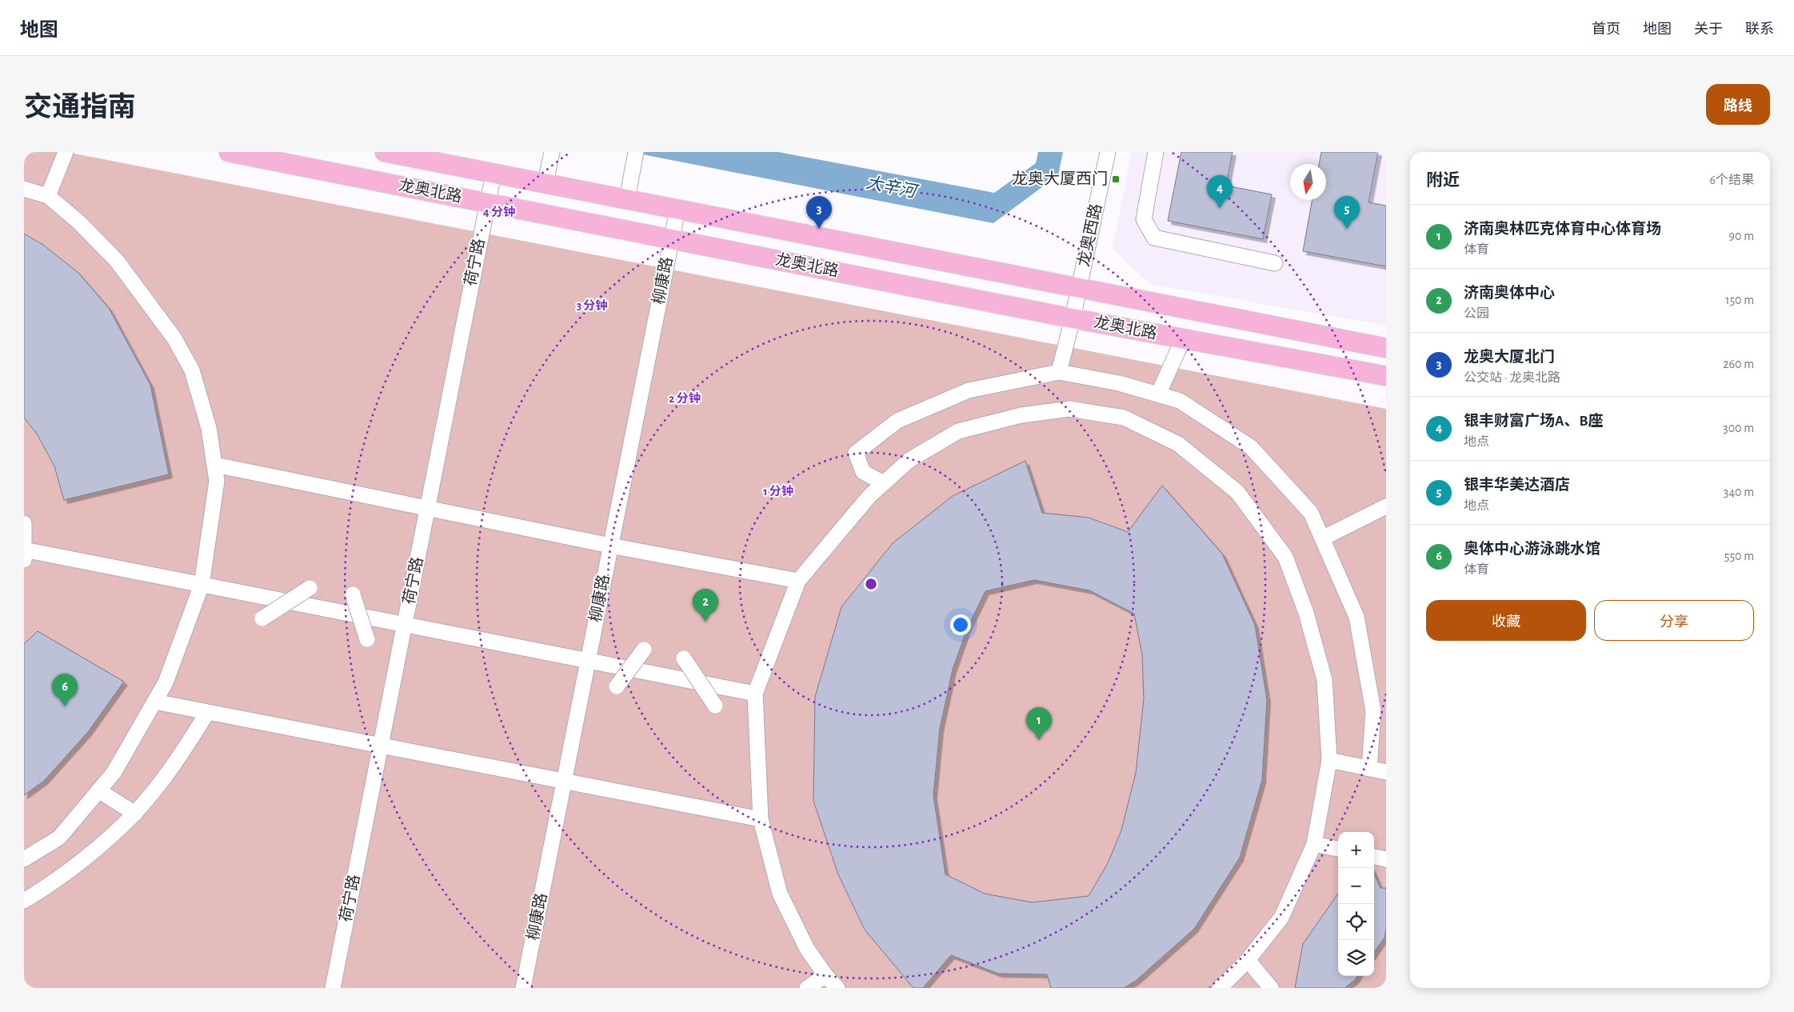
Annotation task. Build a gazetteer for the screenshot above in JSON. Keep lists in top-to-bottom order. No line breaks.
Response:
{"streets":{"main road":["龙奥北路"],"street":["龙奥西路","荷宁路","柳康路"]},"crossings":[["龙奥北路","龙奥西路"],["龙奥北路","荷宁路"],["龙奥北路","柳康路"]],"water":["大辛河"],"places":{"transit":["龙奥大厦西门"]},"north":"bottom","page":{"header":"地图","nav":["首页","地图","关于","联系"],"title":"交通指南","buttons":["路线",["收藏","分享"]],"heading":["附近","6个结果"],"pins":["4","3","5","2","6","1"],"list":[{"mark":"1","name":"济南奥林匹克体育中心体育场","note":"体育","value":"90 m"},{"mark":"2","name":"济南奥体中心","note":"公园","value":"150 m"},{"mark":"3","name":"龙奥大厦北门","note":"公交站 · 龙奥北路","value":"260 m"},{"mark":"4","name":"银丰财富广场A、B座","note":"地点","value":"300 m"},{"mark":"5","name":"银丰华美达酒店","note":"地点","value":"340 m"},{"mark":"6","name":"奥体中心游泳跳水馆","note":"体育","value":"550 m"}],"map_buttons":["+","−"]},"rings":["4 分钟","3 分钟","2 分钟","1 分钟"]}
